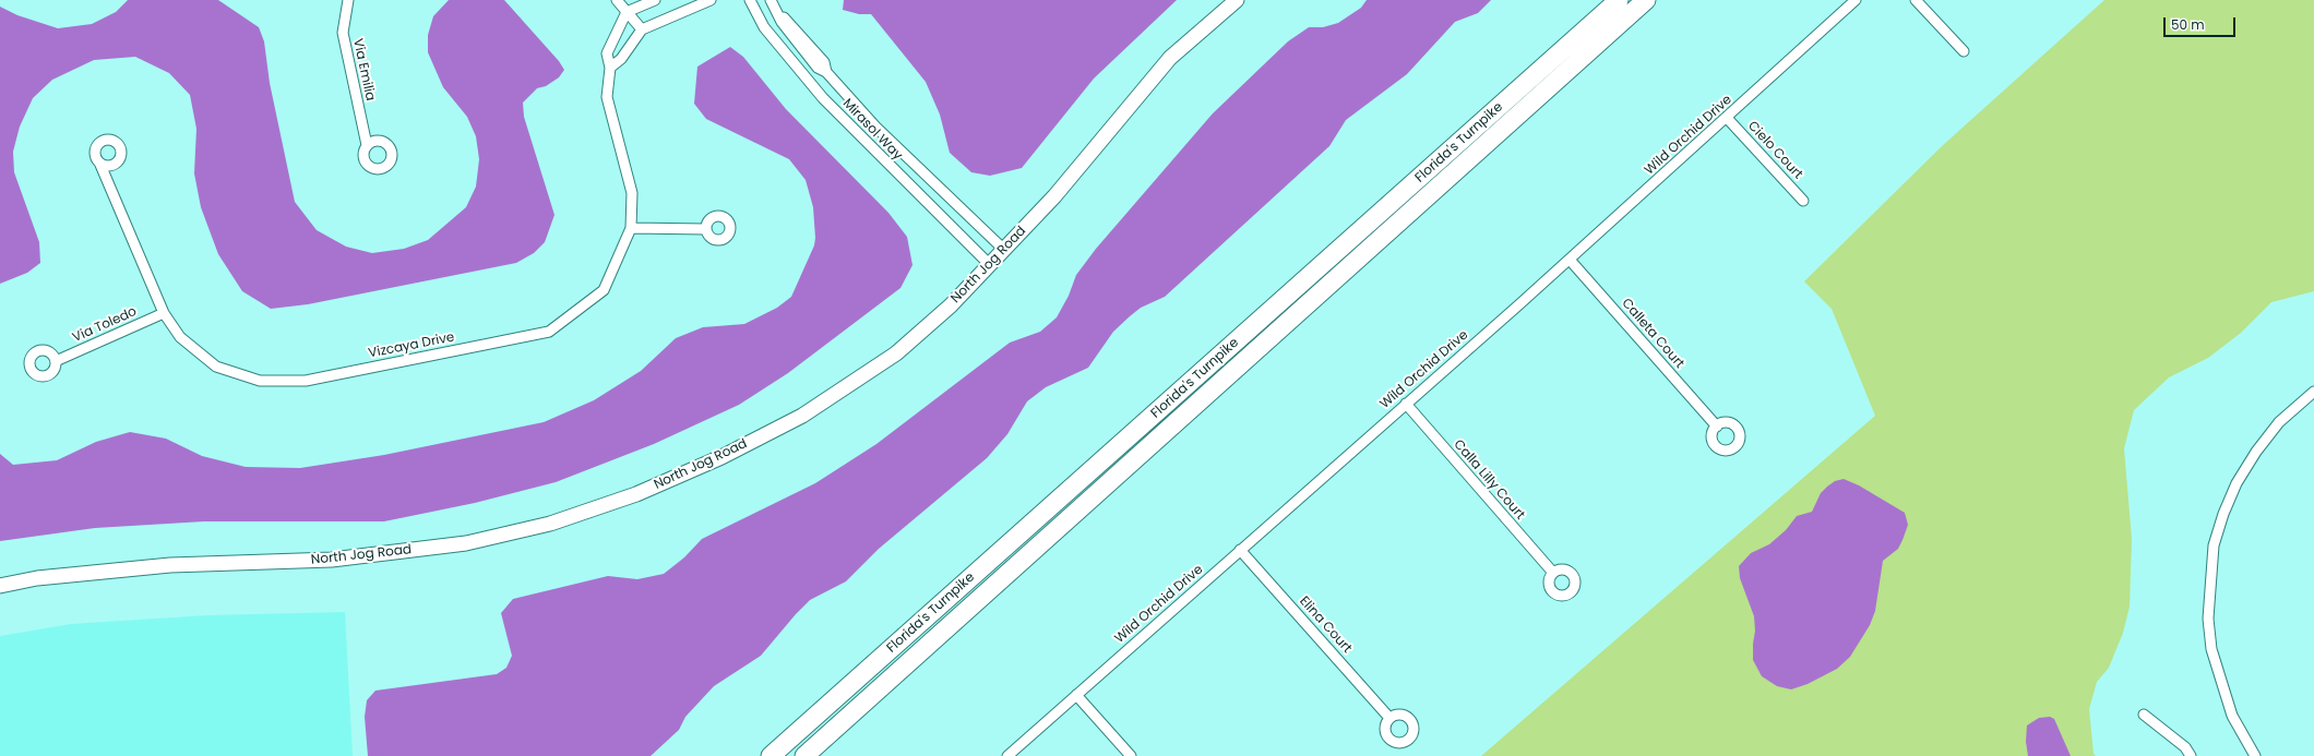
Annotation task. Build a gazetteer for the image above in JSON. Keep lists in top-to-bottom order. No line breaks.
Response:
{"streets":{"highway":["Florida's Turnpike"],"street":["Via Emilia","Mirasol Way","Wild Orchid Drive","Cielo Court","North Jog Road","Via Toledo","Calleta Court","Vizcaya Drive","Calla Lilly Court","Elina Court"]},"crossings":[["Mirasol Way","North Jog Road"],["Wild Orchid Drive","Cielo Court"],["Wild Orchid Drive","Calleta Court"],["Wild Orchid Drive","Calla Lilly Court"],["Wild Orchid Drive","Elina Court"],["Via Toledo","Vizcaya Drive"]],"scale_bar":"50 m"}
